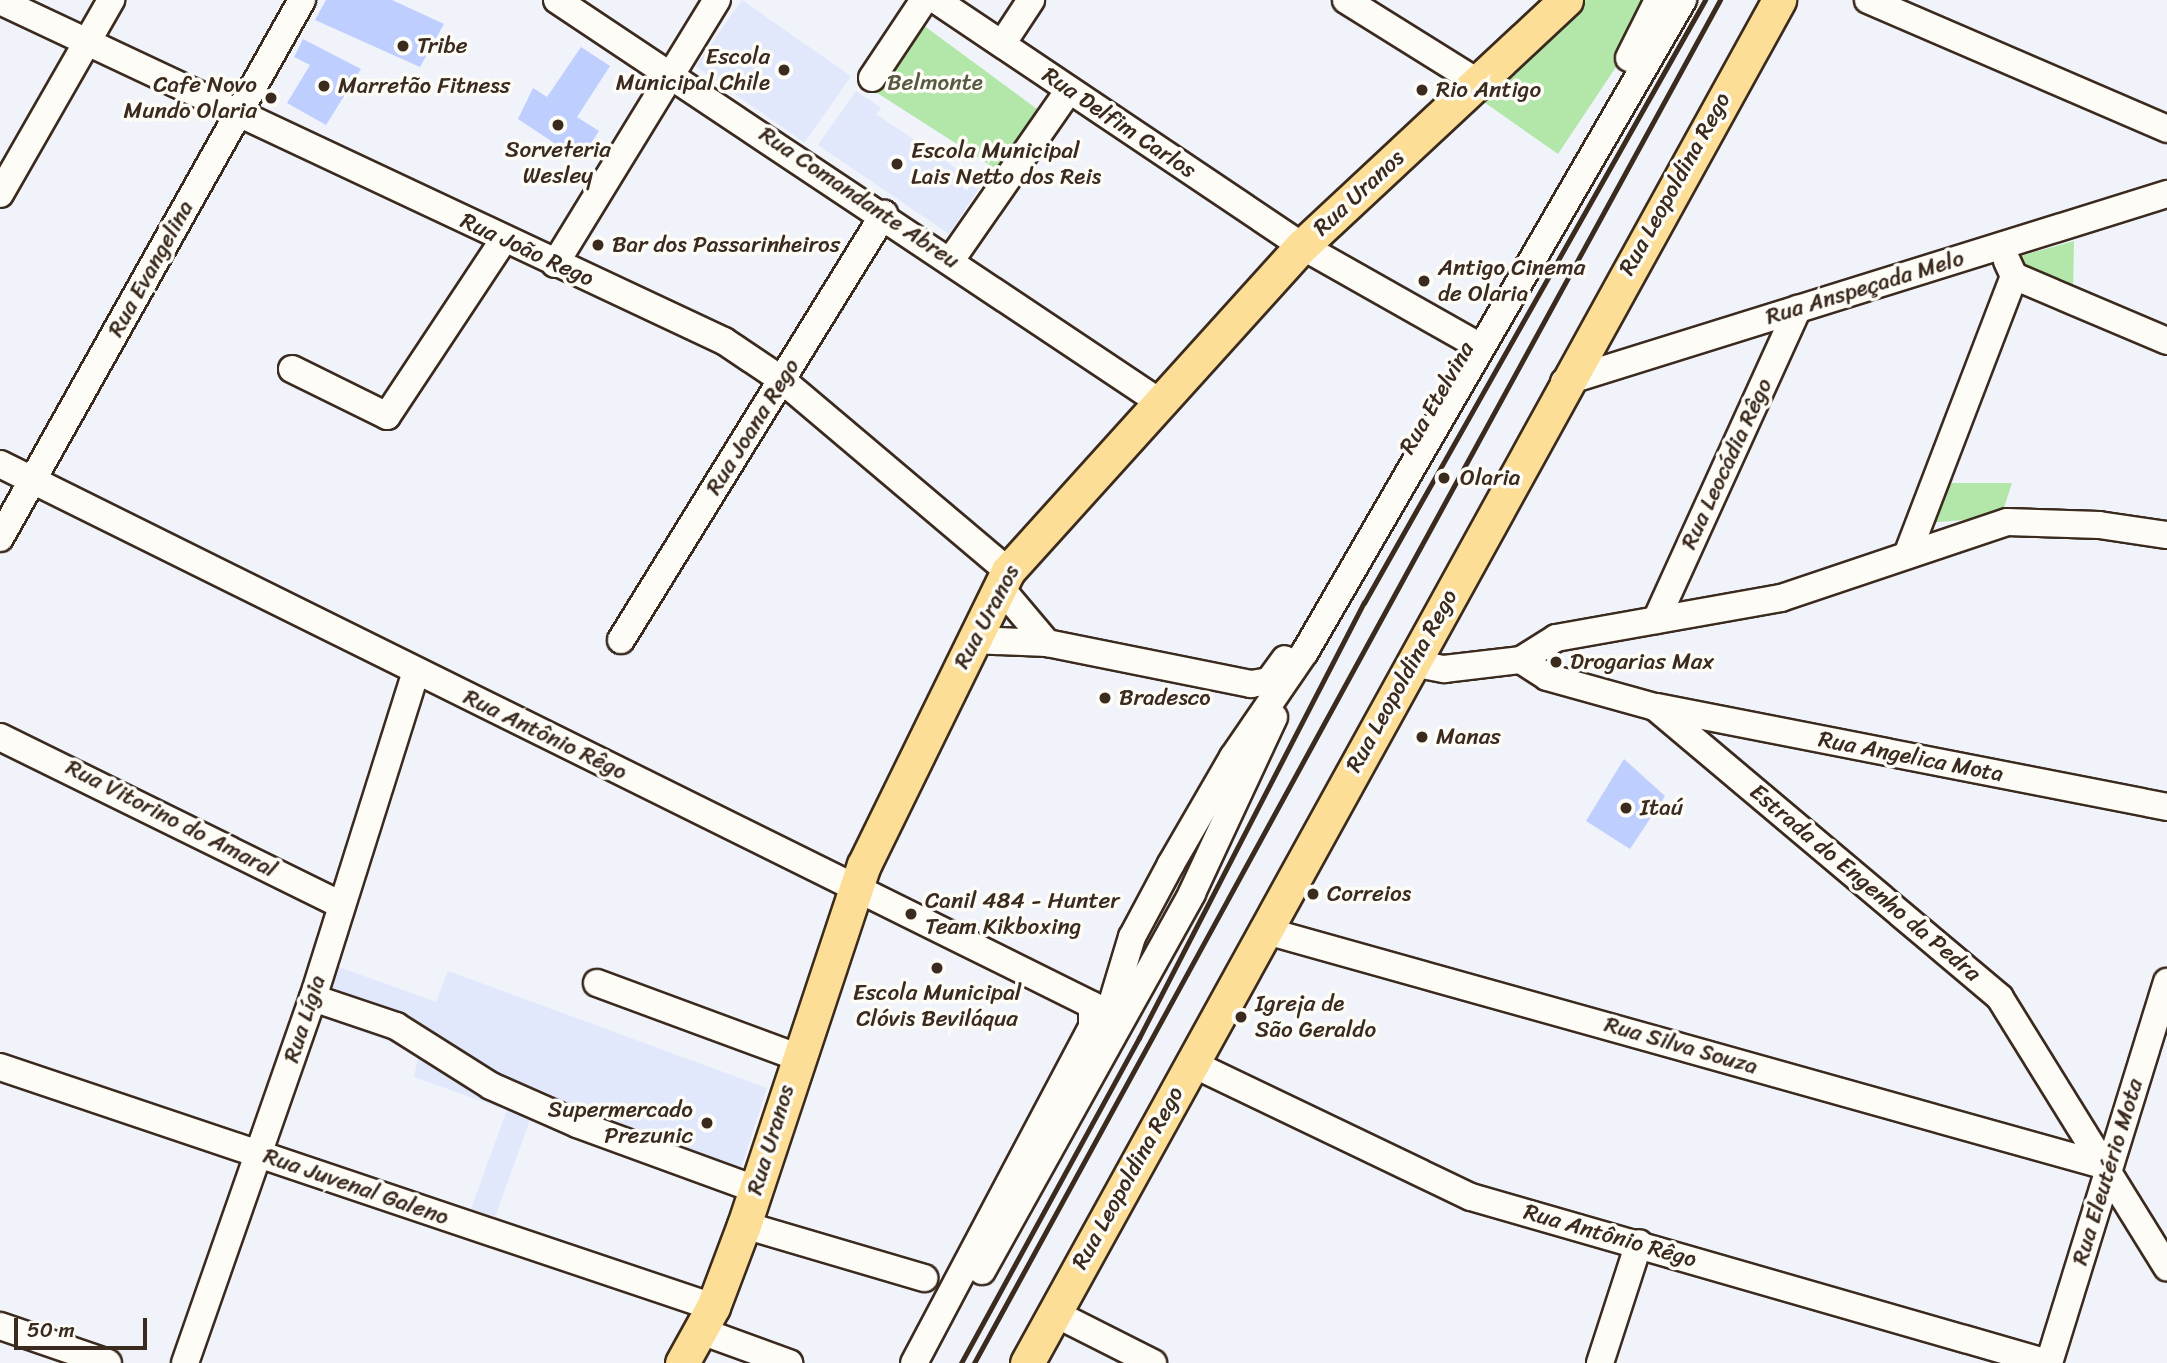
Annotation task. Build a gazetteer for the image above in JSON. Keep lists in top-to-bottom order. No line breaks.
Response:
{"streets":{"main road":["Rua Leopoldina Rego","Rua Uranos"],"street":["Rua Delfim Carlos","Rua Comandante Abreu","Rua João Rego","Rua Evangelina","Rua Anspeçada Melo","Rua Etelvina","Rua Joana Rego","Rua Leocádia Rêgo","Rua Antônio Rêgo","Rua Angelica Mota","Rua Vitorino do Amaral","Estrada do Engenho da Pedra","Rua Lígia","Rua Silva Souza","Rua Eleutério Mota","Rua Juvenal Galeno"]},"crossings":[["Rua Delfim Carlos","Rua Uranos"],["Rua Delfim Carlos","Rua Etelvina"],["Rua Leopoldina Rego","Rua Anspeçada Melo"],["Rua Leopoldina Rego","Rua Antônio Rêgo"],["Rua Leopoldina Rego","Rua Silva Souza"],["Rua Uranos","Rua Comandante Abreu"],["Rua Uranos","Rua João Rego"],["Rua Uranos","Rua Antônio Rêgo"],["Rua Uranos","Rua Juvenal Galeno"],["Rua Comandante Abreu","Rua Joana Rego"],["Rua João Rego","Rua Evangelina"],["Rua João Rego","Rua Etelvina"],["Rua João Rego","Rua Joana Rego"],["Rua Evangelina","Rua Antônio Rêgo"],["Rua Anspeçada Melo","Rua Leocádia Rêgo"],["Rua Antônio Rêgo","Rua Lígia"],["Rua Antônio Rêgo","Rua Eleutério Mota"],["Rua Angelica Mota","Estrada do Engenho da Pedra"],["Rua Vitorino do Amaral","Rua Lígia"],["Estrada do Engenho da Pedra","Rua Silva Souza"],["Estrada do Engenho da Pedra","Rua Eleutério Mota"],["Rua Lígia","Rua Juvenal Galeno"],["Rua Silva Souza","Rua Eleutério Mota"]],"parks":["Belmonte"],"places":["Tribe","Escola Municipal Chile","Marretão Fitness","Rio Antigo","Cafe Novo Mundo Olaria","Sorveteria Wesley","Escola Municipal Lais Netto dos Reis","Bar dos Passarinheiros","Antigo Cinema de Olaria","Olaria","Drogarias Max","Bradesco","Manas","Itaú","Correios","Canil 484 - Hunter Team Kikboxing","Escola Municipal Clóvis Beviláqua","Igreja de São Geraldo","Supermercado Prezunic"],"scale_bar":"50 m"}
